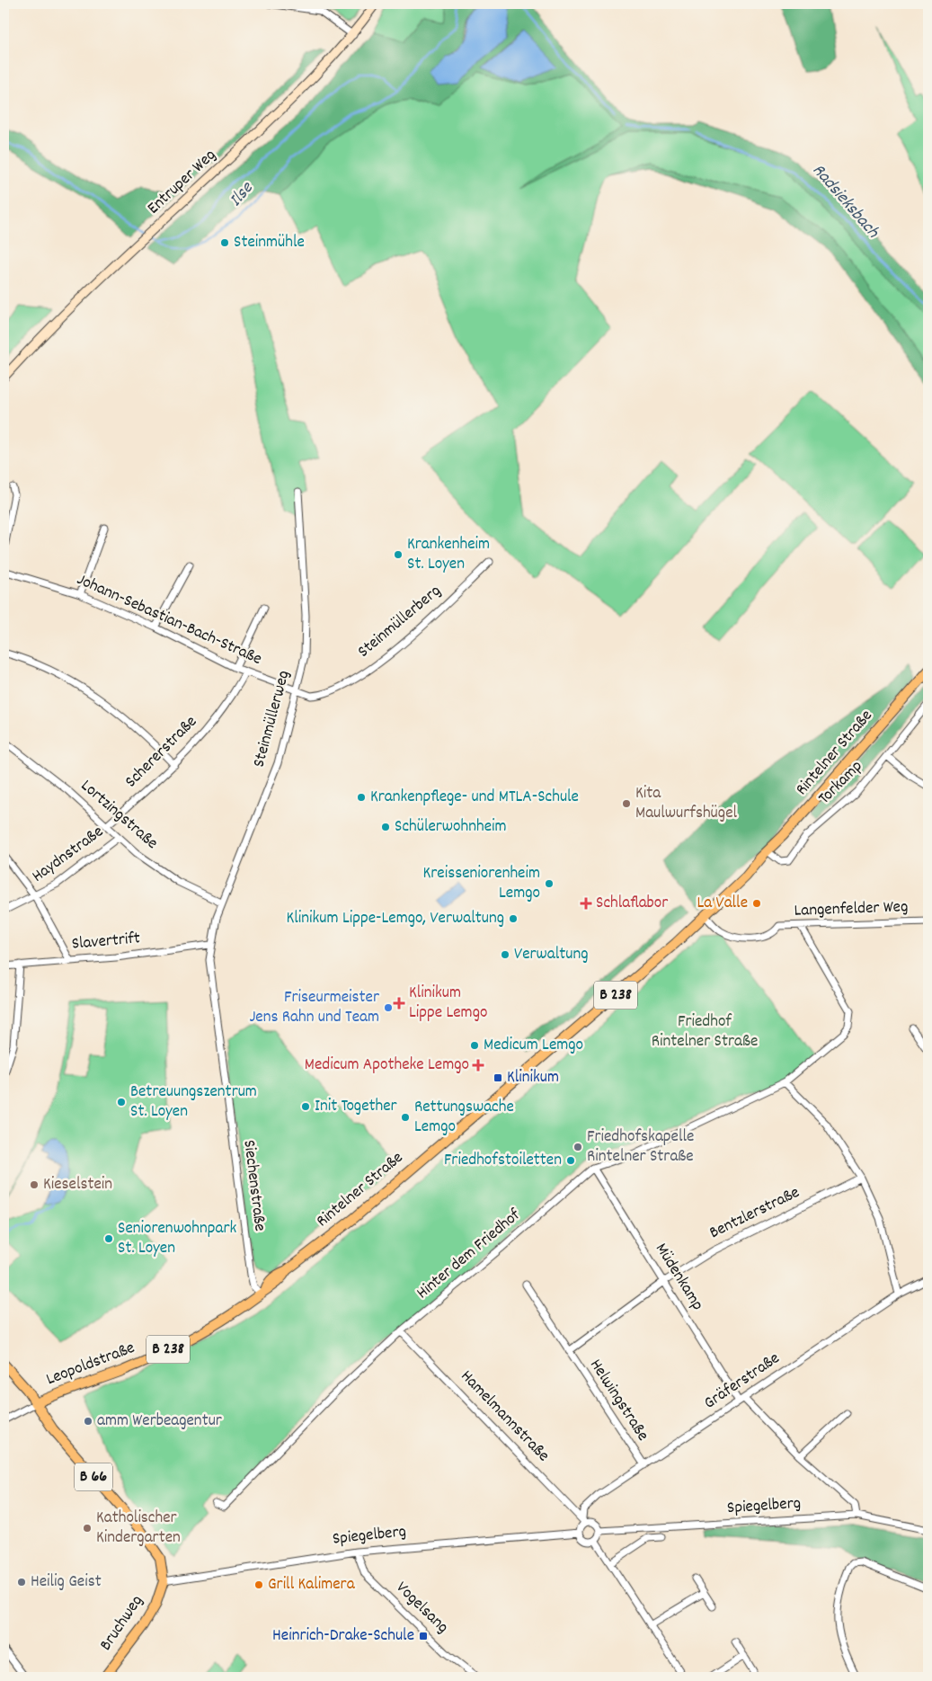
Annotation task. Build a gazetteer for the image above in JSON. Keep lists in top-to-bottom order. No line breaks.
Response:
{"streets":{"main road":["Entruper Weg","Rintelner Straße","B 238","Leopoldstraße","B 66","Bruchweg"],"street":["Johann-Sebastian-Bach-Straße","Steinmüllerberg","Steinmüllerweg","Schererstraße","Torkamp","Lortzingstraße","Haydnstraße","Langenfelder Weg","Slavertrift","Siechenstraße","Bentzlerstraße","Hinter dem Friedhof","Müdenkamp","Gräferstraße","Helwingstraße","Hamelmannstraße","Spiegelberg","Vogelsang"]},"crossings":[["Johann-Sebastian-Bach-Straße","Steinmüllerberg"],["Johann-Sebastian-Bach-Straße","Steinmüllerweg"],["Johann-Sebastian-Bach-Straße","Schererstraße"],["Steinmüllerberg","Steinmüllerweg"],["Steinmüllerweg","Lortzingstraße"],["Steinmüllerweg","Slavertrift"],["Steinmüllerweg","Siechenstraße"],["Schererstraße","Lortzingstraße"],["Rintelner Straße","Torkamp"],["Rintelner Straße","Langenfelder Weg"],["Rintelner Straße","Siechenstraße"],["Rintelner Straße","Leopoldstraße"],["Lortzingstraße","Haydnstraße"],["Slavertrift","Siechenstraße"],["Bentzlerstraße","Müdenkamp"],["Bentzlerstraße","Helwingstraße"],["Hinter dem Friedhof","Müdenkamp"],["Hinter dem Friedhof","Hamelmannstraße"],["Müdenkamp","Gräferstraße"],["Müdenkamp","Helwingstraße"],["Müdenkamp","Spiegelberg"],["Leopoldstraße","Bruchweg"],["Gräferstraße","Helwingstraße"],["Gräferstraße","Hamelmannstraße"],["Gräferstraße","Spiegelberg"],["Hamelmannstraße","Spiegelberg"],["Spiegelberg","Vogelsang"],["Spiegelberg","Bruchweg"]],"water":["Ilse","Radsieksbach"],"parks":["Friedhof Rintelner Straße"],"places":{"other":["Steinmühle","Krankenheim St. Loyen","Krankenpflege- und MTLA-Schule","Kita Maulwurfshügel","Schülerwohnheim","Kreisseniorenheim Lemgo","La Valle","Klinikum Lippe-Lemgo, Verwaltung","Verwaltung","Friseurmeister Jens Rahn und Team","Medicum Lemgo","Betreuungszentrum St. Loyen","Init Together","Rettungswache Lemgo","Friedhofskapelle Rintelner Straße","Friedhofstoiletten","Kieselstein","Seniorenwohnpark St. Loyen","amm Werbeagentur","Katholischer Kindergarten","Heilig Geist","Grill Kalimera"],"health":["Schlaflabor","Klinikum Lippe Lemgo","Medicum Apotheke Lemgo"],"transit":["Klinikum","Heinrich-Drake-Schule"]}}
